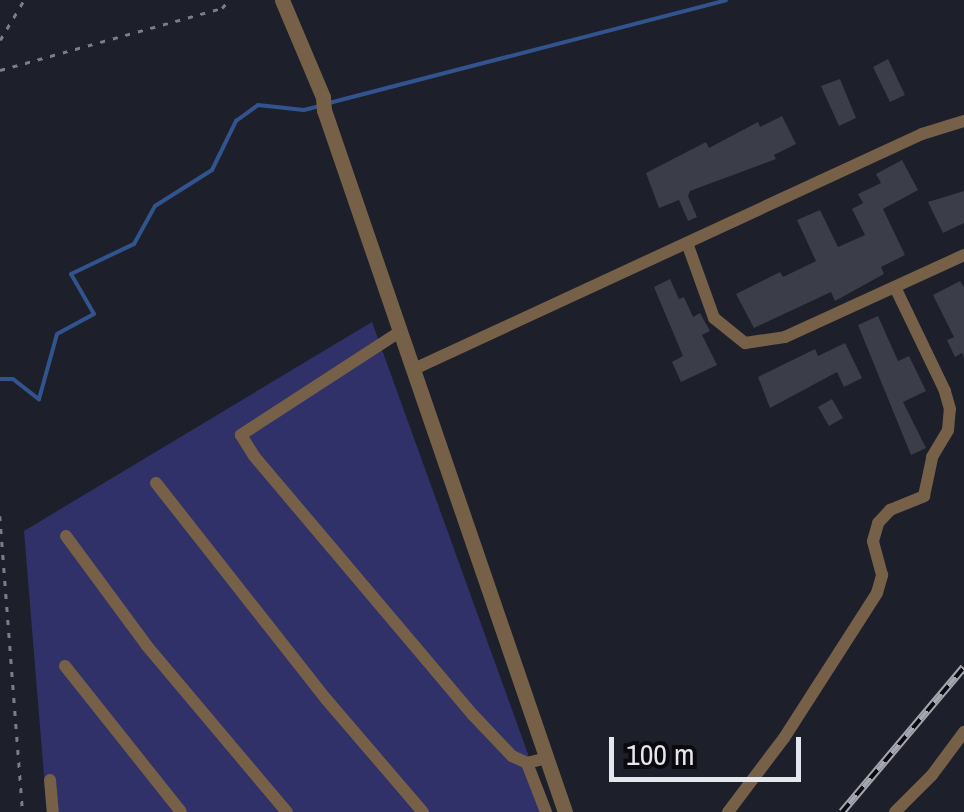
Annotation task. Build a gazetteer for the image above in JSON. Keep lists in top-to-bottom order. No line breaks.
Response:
{"scale_bar":"100 m"}
